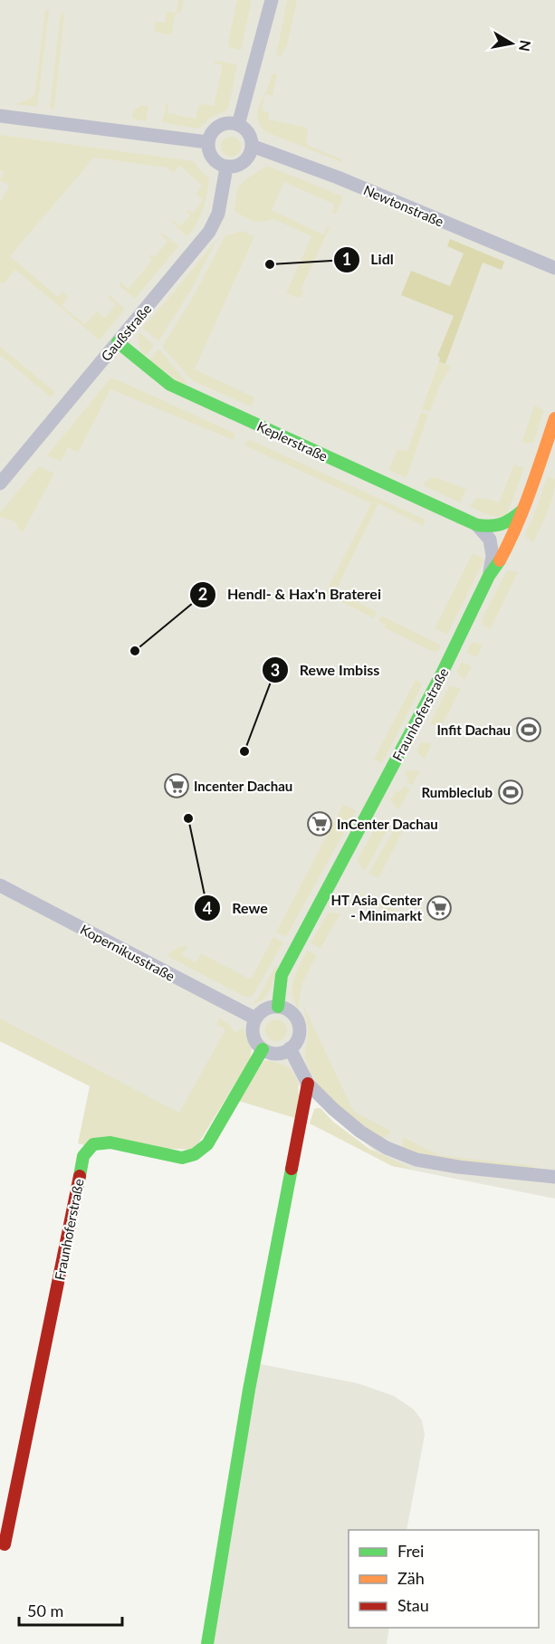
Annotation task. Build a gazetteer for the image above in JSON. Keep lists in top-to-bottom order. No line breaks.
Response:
{"streets":{"street":["Newtonstraße","Gaußstraße","Keplerstraße","Fraunhoferstraße","Kopernikusstraße"]},"crossings":[["Newtonstraße","Gaußstraße"],["Gaußstraße","Keplerstraße"],["Keplerstraße","Fraunhoferstraße"],["Fraunhoferstraße","Kopernikusstraße"]],"places":{"other":["Lidl","Hendl- & Hax'n Braterei","Rewe Imbiss","Rewe"],"sports":["Infit Dachau","Rumbleclub"],"supermarket":["Incenter Dachau","InCenter Dachau","HT Asia Center - Minimarkt"]},"legend":["Frei","Zäh","Stau"],"scale_bar":"50 m","north":"right"}
